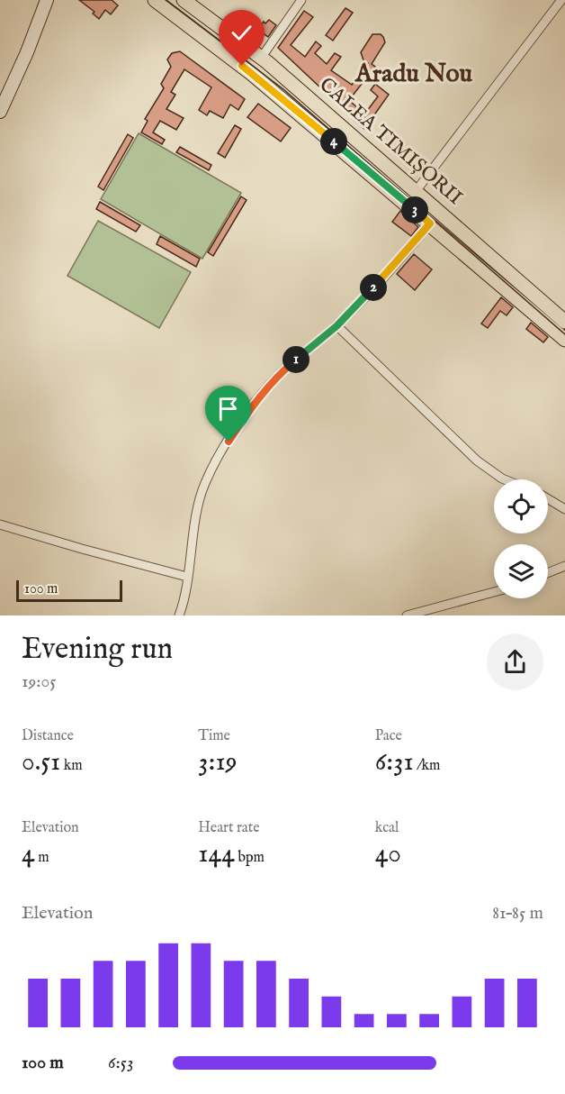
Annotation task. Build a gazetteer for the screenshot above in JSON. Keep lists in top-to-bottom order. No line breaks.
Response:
{"streets":{"main road":["CALEA TIMIȘORII"]},"districts":["Aradu Nou"],"scale_bar":"100 m","page":{"pins":["4","3","2","1"],"scale":"100 m","heading":["Evening run","19:05"],"stats":[["Distance","0.51 km"],["Time","3:19"],["Pace","6:31 /km"],["Elevation","4 m"],["Heart rate","144 bpm"],["kcal","40"]],"chart":["Elevation","81–85 m"],"list":[{"name":"100 m","note":"6:53"}]}}
